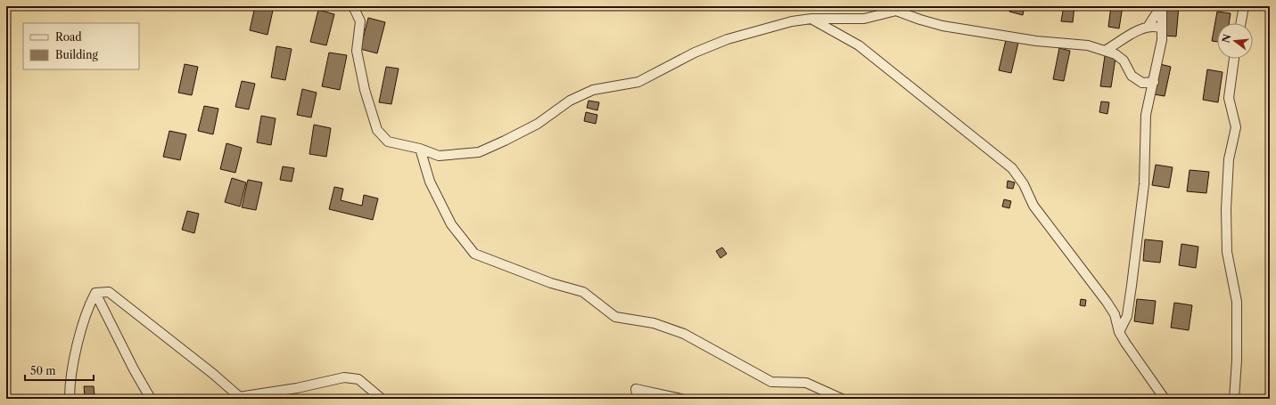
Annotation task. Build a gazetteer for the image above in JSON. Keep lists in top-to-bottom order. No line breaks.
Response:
{"legend":["Road","Building"],"scale_bar":"50 m","north":"left"}
